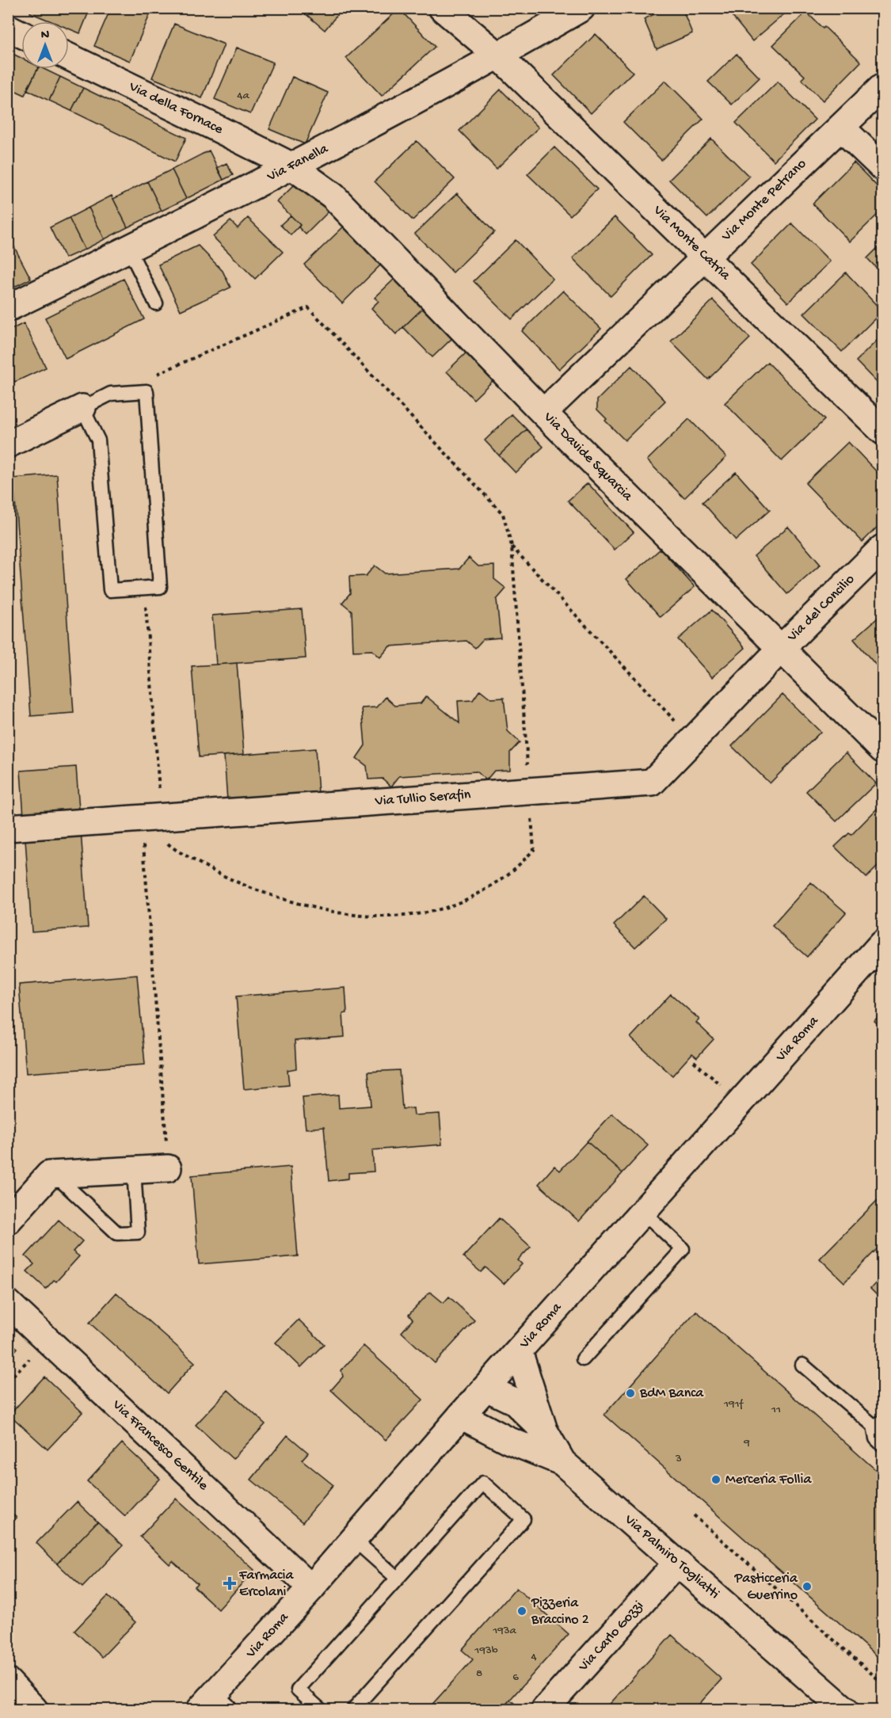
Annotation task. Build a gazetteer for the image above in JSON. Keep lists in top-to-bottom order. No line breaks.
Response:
{"streets":{"street":["Via della Fornace","Via Fanella","Via Monte Petrano","Via Monte Catria","Via Davide Squarcia","Via del Concilio","Via Tullio Serafin","Via Roma","Via Francesco Gentile","Via Palmiro Togliatti","Via Carlo Gozzi"]},"crossings":[["Via della Fornace","Via Fanella"],["Via della Fornace","Via Davide Squarcia"],["Via Fanella","Via Monte Catria"],["Via Fanella","Via Davide Squarcia"],["Via Monte Petrano","Via Monte Catria"],["Via Monte Petrano","Via Davide Squarcia"],["Via Davide Squarcia","Via del Concilio"],["Via Davide Squarcia","Via Tullio Serafin"],["Via del Concilio","Via Tullio Serafin"],["Via Roma","Via Francesco Gentile"],["Via Roma","Via Palmiro Togliatti"],["Via Palmiro Togliatti","Via Carlo Gozzi"]],"places":{"other":["BdM Banca","Merceria Follia","Pasticceria Guerrino","Pizzeria Braccino 2"],"health":["Farmacia Ercolani"]},"house_numbers":["4a","191f","11","9","3","193a","193b","4","8","6"],"north":"top"}
